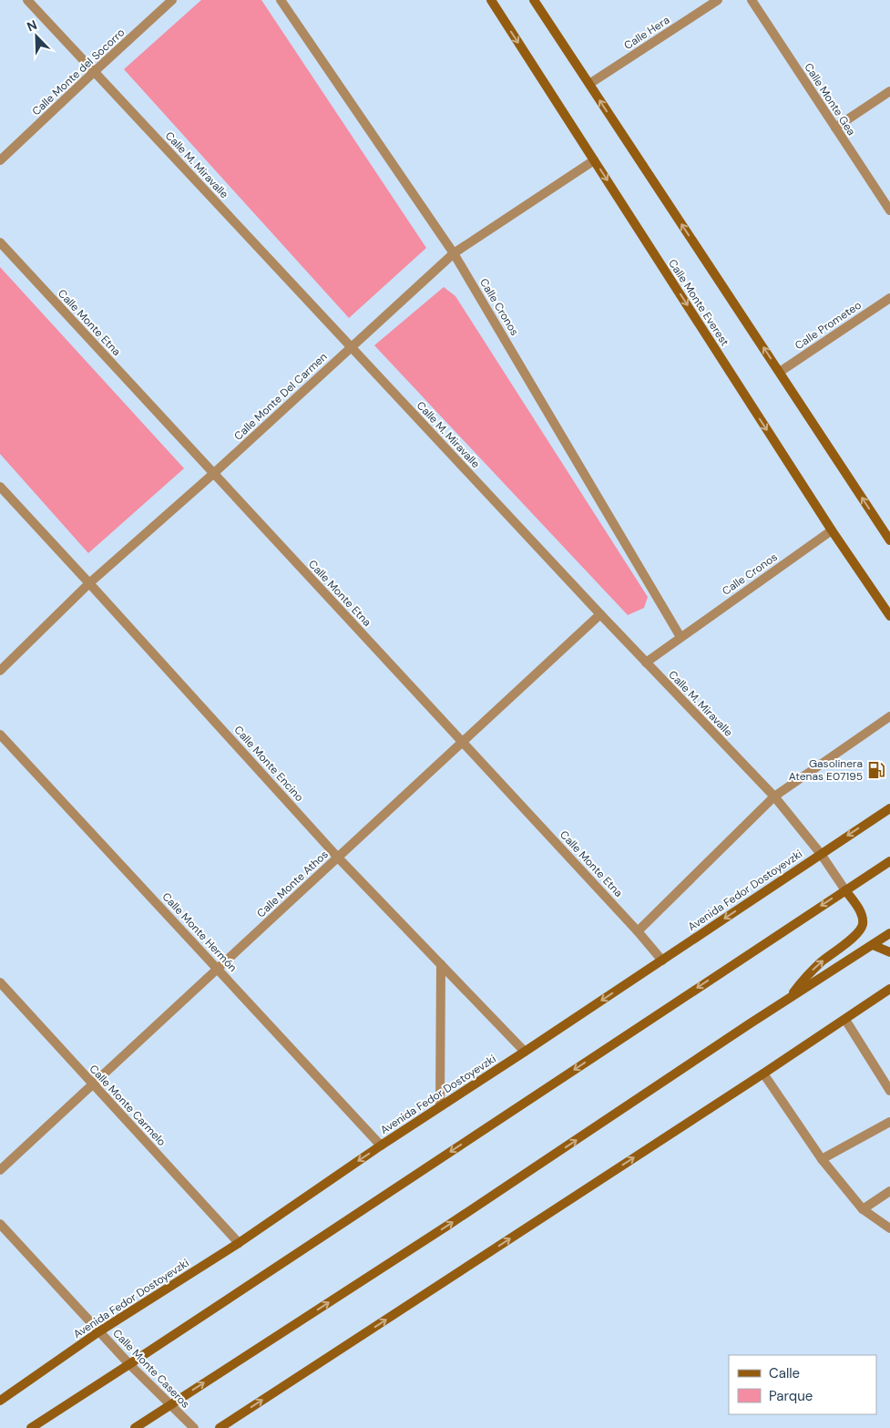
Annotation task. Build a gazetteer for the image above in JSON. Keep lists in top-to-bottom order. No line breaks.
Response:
{"streets":{"street":["Calle Hera","Calle Monte del Socorro","Calle Monte Gea","Calle M. Miravalle","Calle Monte Everest","Calle Cronos","Calle Monte Etna","Calle Prometeo","Calle Monte Del Carmen","Calle Monte Encino","Calle Monte Athos","Avenida Fedor Dostoyevzki","Calle Monte Hermón","Calle Monte Carmelo","Calle Monte Caseros"]},"crossings":[["Calle Monte del Socorro","Calle M. Miravalle"],["Calle M. Miravalle","Calle Cronos"],["Calle M. Miravalle","Calle Monte Del Carmen"],["Calle M. Miravalle","Calle Monte Athos"],["Calle M. Miravalle","Avenida Fedor Dostoyevzki"],["Calle Monte Everest","Calle Cronos"],["Calle Monte Everest","Calle Monte Del Carmen"],["Calle Cronos","Calle Monte Del Carmen"],["Calle Monte Etna","Calle Monte Del Carmen"],["Calle Monte Etna","Calle Monte Athos"],["Calle Monte Etna","Avenida Fedor Dostoyevzki"],["Calle Monte Del Carmen","Calle Monte Encino"],["Calle Monte Encino","Calle Monte Athos"],["Calle Monte Encino","Avenida Fedor Dostoyevzki"],["Calle Monte Athos","Calle Monte Hermón"],["Calle Monte Athos","Calle Monte Carmelo"],["Avenida Fedor Dostoyevzki","Calle Monte Hermón"],["Avenida Fedor Dostoyevzki","Calle Monte Carmelo"],["Avenida Fedor Dostoyevzki","Calle Monte Caseros"]],"places":{"fuel station":["Gasolinera Atenas E07195"]},"legend":["Calle","Parque"],"north":"top left"}
